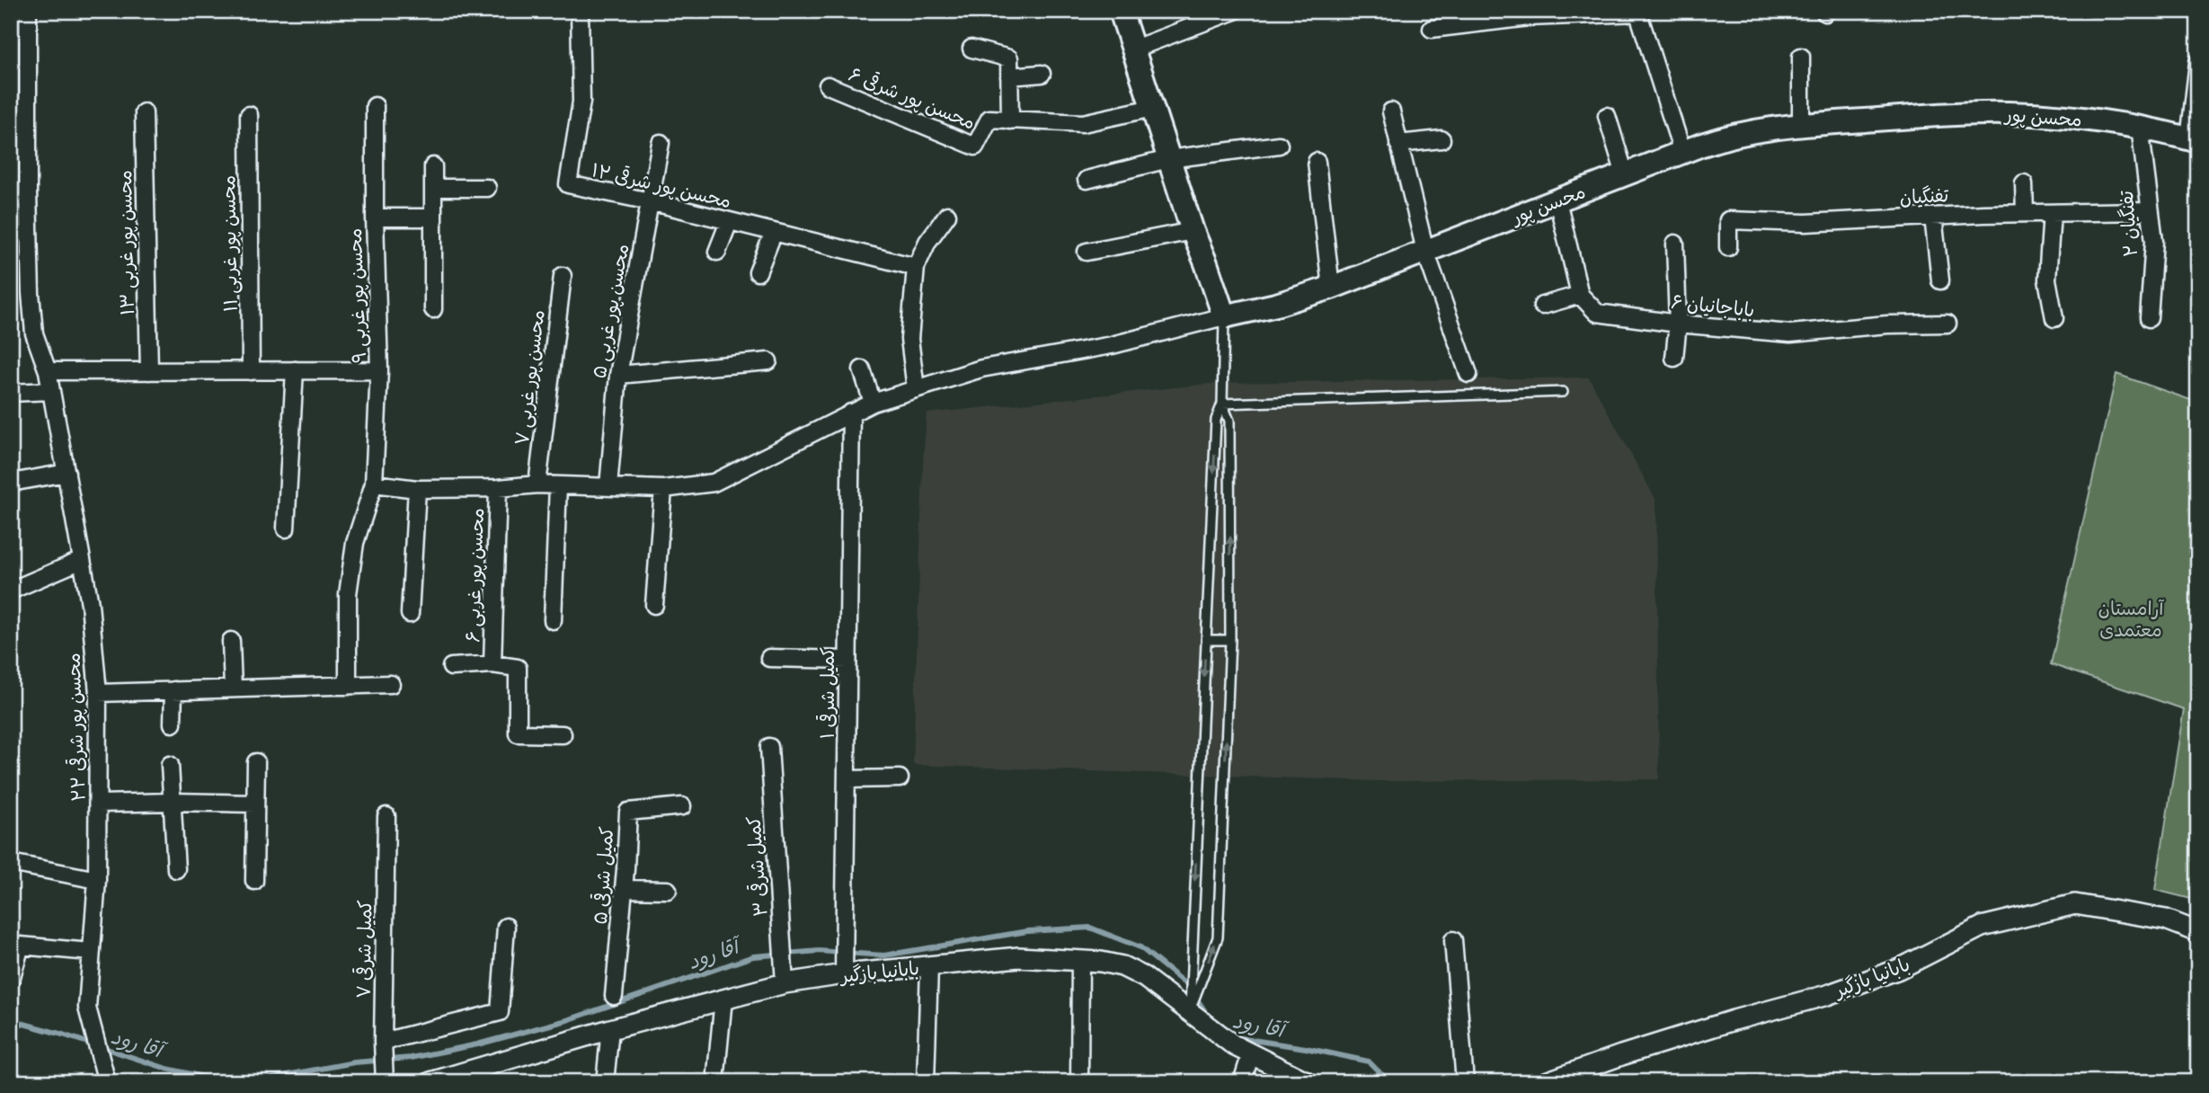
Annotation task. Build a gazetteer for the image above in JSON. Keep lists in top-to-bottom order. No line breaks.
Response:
{"streets":{"main road":["محسن پور"],"street":["محسن پور شرقی ۶","محسن پور شرقی ۱۲","تفنگیان","تفنگیان ۲","محسن پور غربی ۱۳","محسن پور غربی ۱۱","محسن پور غربی ۹","باباجانیان ۶","محسن پور غربی ۵","محسن پور غربی ۷","محسن پور غربی ۶","کمیل شرقی ۱","محسن پور شرقی ۲۲","کمیل شرقی ۳","کمیل شرقی ۵","کمیل شرقی ۷","بابانیا بازگیر"]},"crossings":[["محسن پور","تفنگیان ۲"],["محسن پور شرقی ۱۲","محسن پور غربی ۵"],["تفنگیان","تفنگیان ۲"],["کمیل شرقی ۱","بابانیا بازگیر"],["کمیل شرقی ۳","بابانیا بازگیر"]],"water":["آقا رود"],"parks":["آرامستان معتمدی"]}
